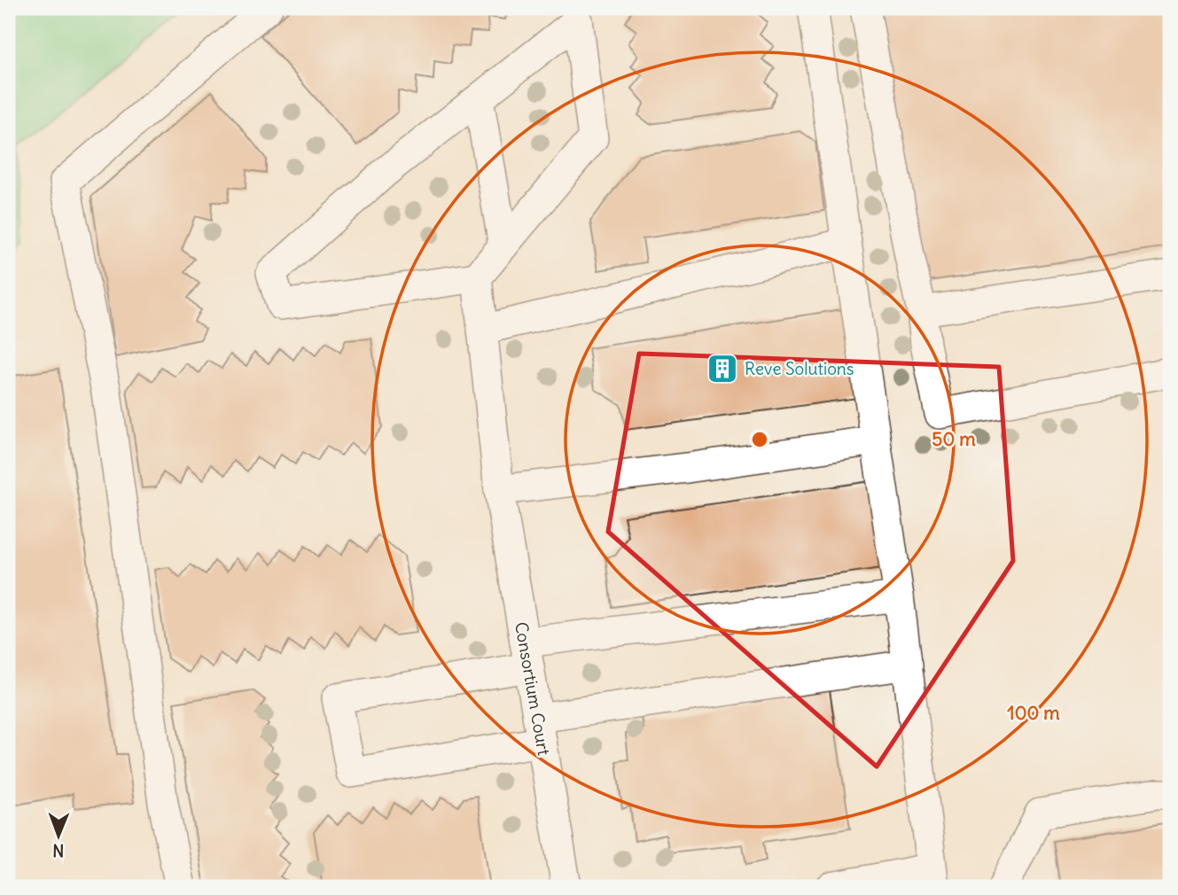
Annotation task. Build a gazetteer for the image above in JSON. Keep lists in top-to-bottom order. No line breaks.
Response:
{"streets":{"street":["Consortium Court"]},"places":{"building":["Reve Solutions"]},"north":"bottom","rings":["50 m","100 m"]}
